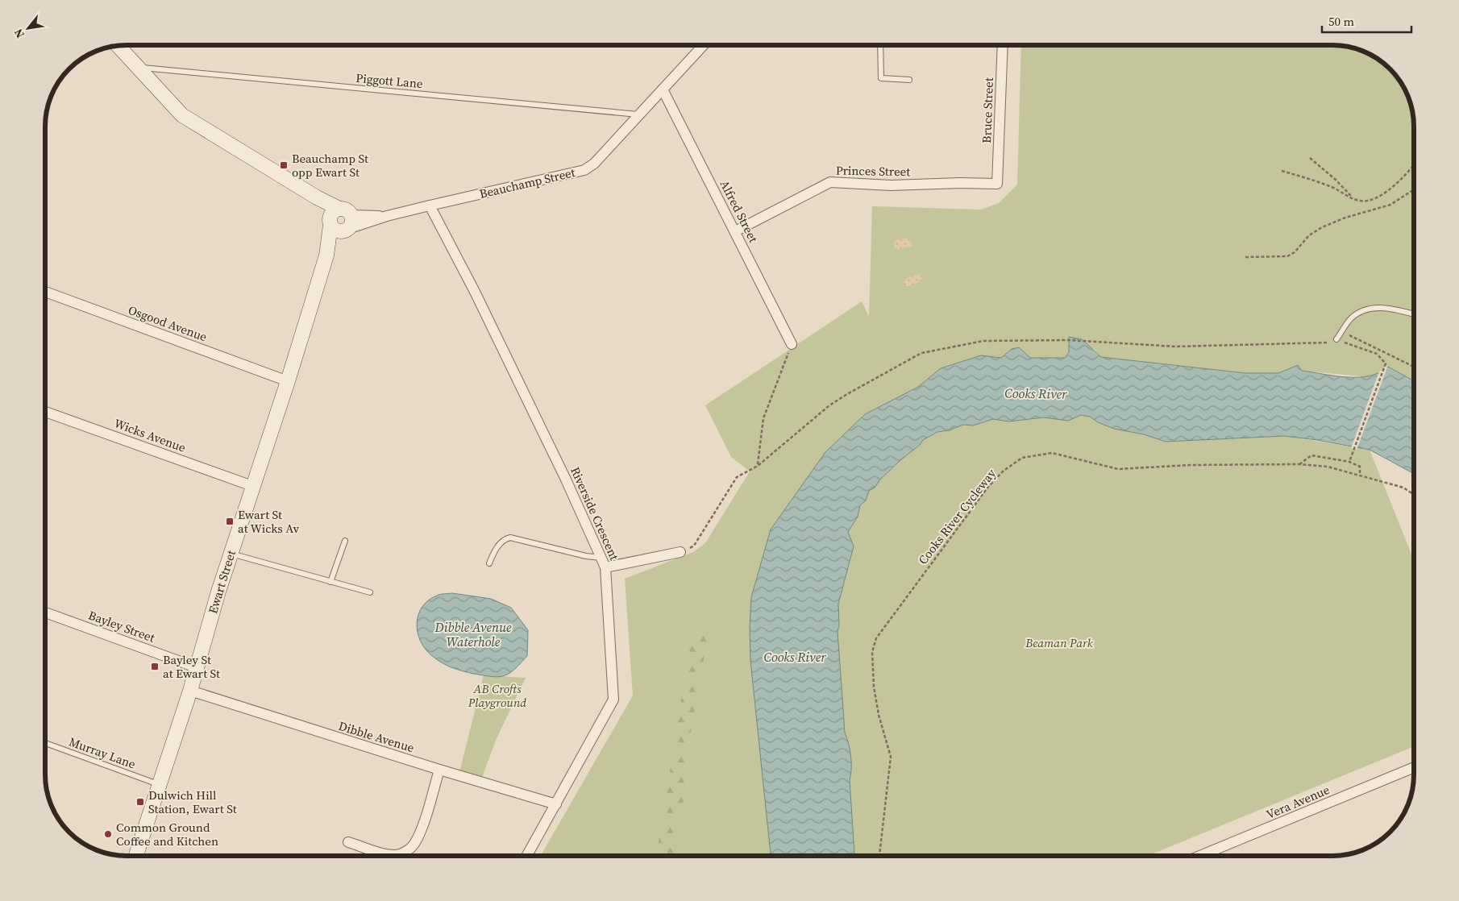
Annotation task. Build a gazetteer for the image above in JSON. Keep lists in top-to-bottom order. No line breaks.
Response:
{"streets":{"street":["Bruce Street","Princes Street","Beauchamp Street","Alfred Street","Osgood Avenue","Wicks Avenue","Riverside Crescent","Ewart Street","Bayley Street","Dibble Avenue","Vera Avenue"],"lane":["Piggott Lane","Murray Lane"],"path":["Cooks River Cycleway"]},"crossings":[["Piggott Lane","Beauchamp Street"],["Bruce Street","Princes Street"],["Princes Street","Alfred Street"],["Beauchamp Street","Alfred Street"],["Beauchamp Street","Riverside Crescent"],["Beauchamp Street","Ewart Street"],["Osgood Avenue","Ewart Street"],["Wicks Avenue","Ewart Street"],["Riverside Crescent","Dibble Avenue"],["Ewart Street","Bayley Street"],["Ewart Street","Dibble Avenue"],["Ewart Street","Murray Lane"]],"water":["Cooks River","Dibble Avenue Waterhole"],"parks":["Beaman Park","AB Crofts Playground"],"places":{"transit":["Beauchamp St opp Ewart St","Ewart St at Wicks Av","Bayley St at Ewart St","Dulwich Hill Station, Ewart St"],"other":["Common Ground Coffee and Kitchen"]},"scale_bar":"50 m","north":"bottom left"}
